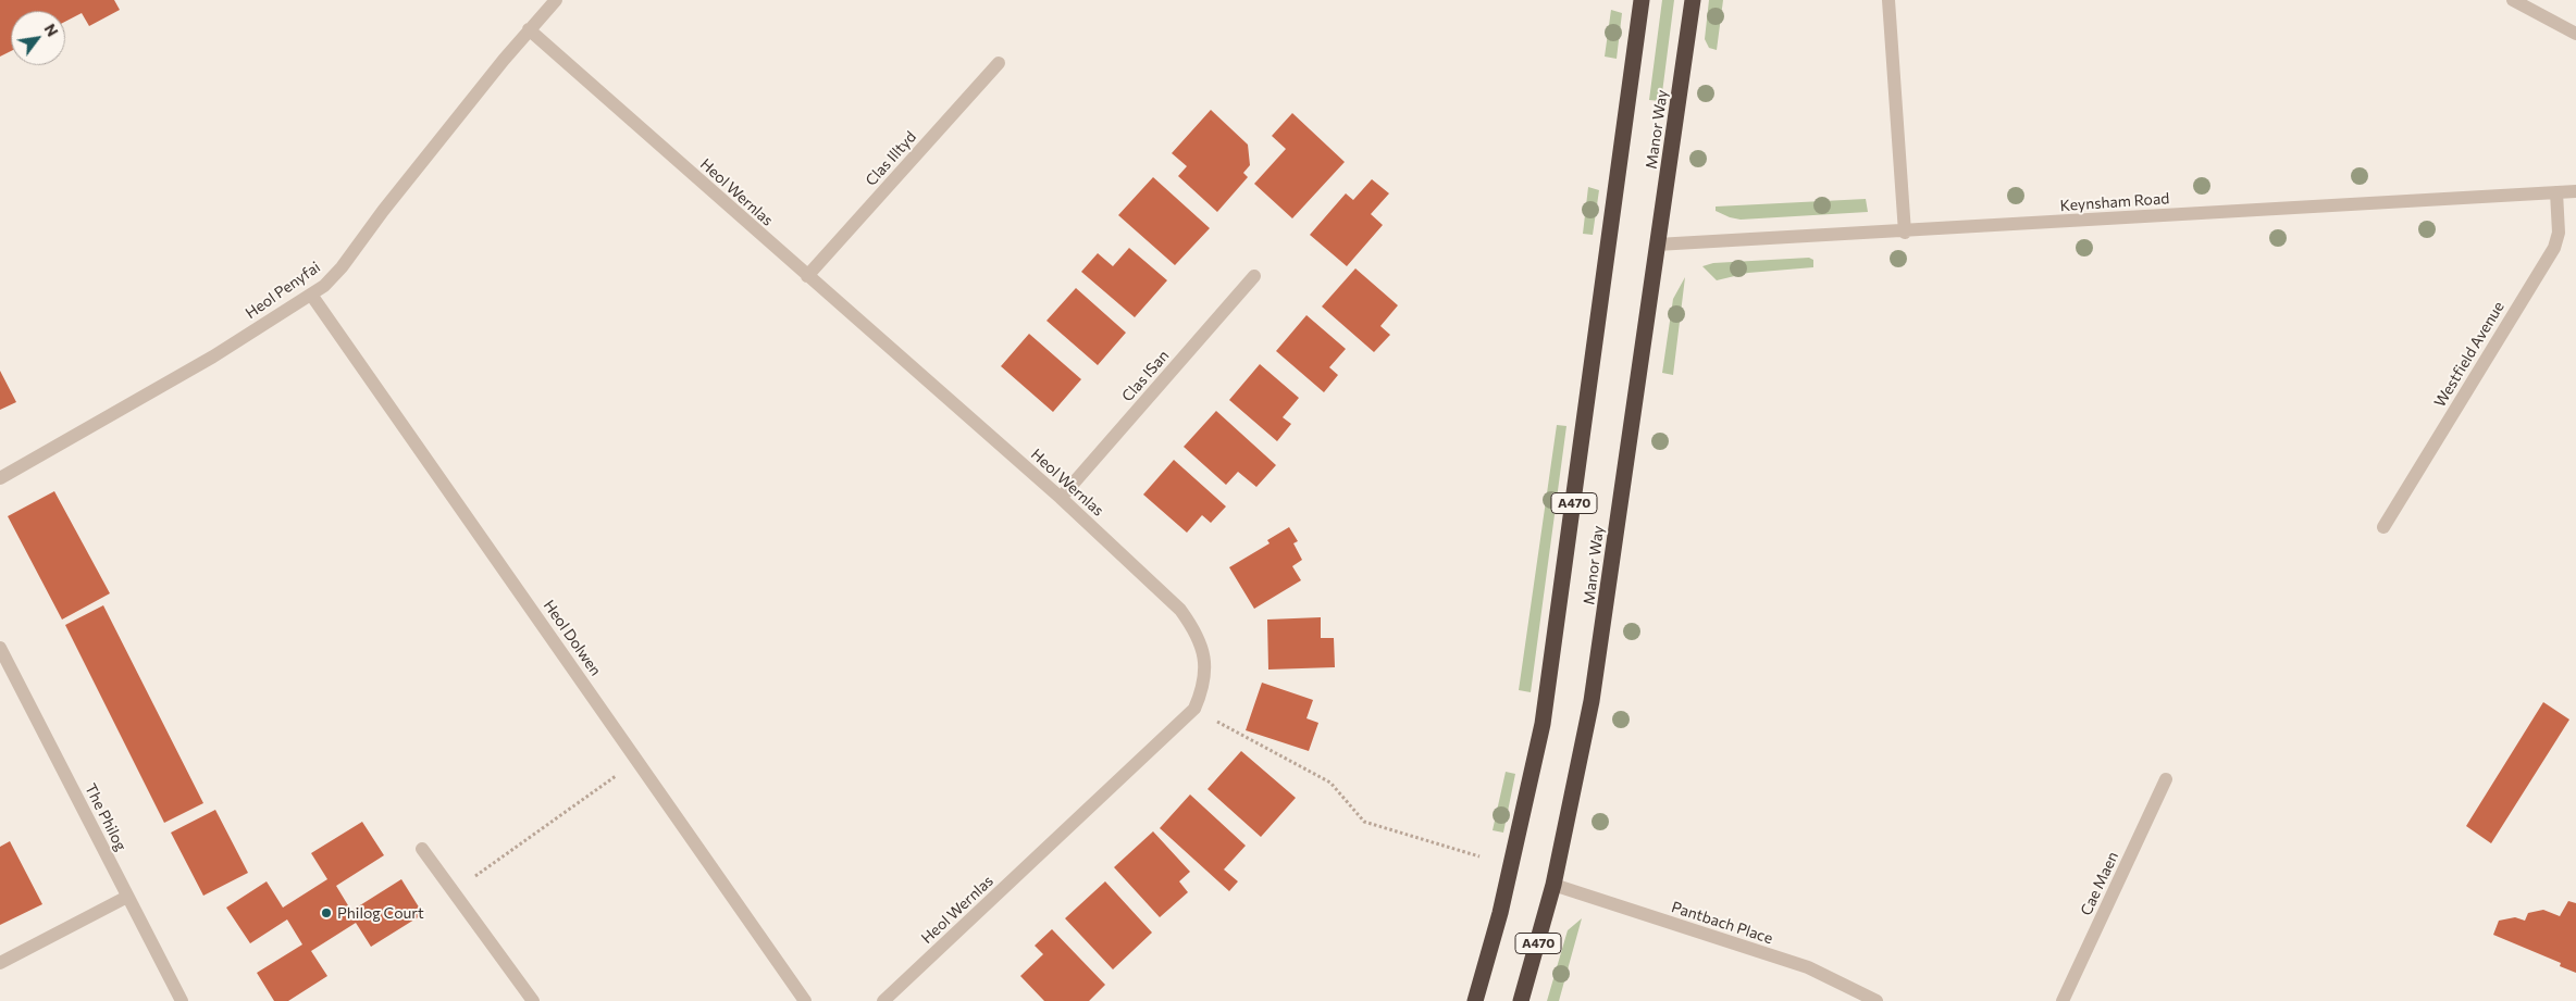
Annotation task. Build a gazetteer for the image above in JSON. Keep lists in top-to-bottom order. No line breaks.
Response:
{"streets":{"highway":["Manor Way","A470"],"street":["Clas Illtyd","Heol Wernlas","Keynsham Road","Heol Penyfai","Westfield Avenue","Clas ISan","Heol Dolwen","The Philog","Cae Maen","Pantbach Place"]},"crossings":[["Manor Way","Keynsham Road"],["Manor Way","Pantbach Place"],["Clas Illtyd","Heol Wernlas"],["Heol Wernlas","Heol Penyfai"],["Heol Wernlas","Clas ISan"],["Keynsham Road","Westfield Avenue"],["Heol Penyfai","Heol Dolwen"]],"places":["Philog Court"],"north":"top right"}
